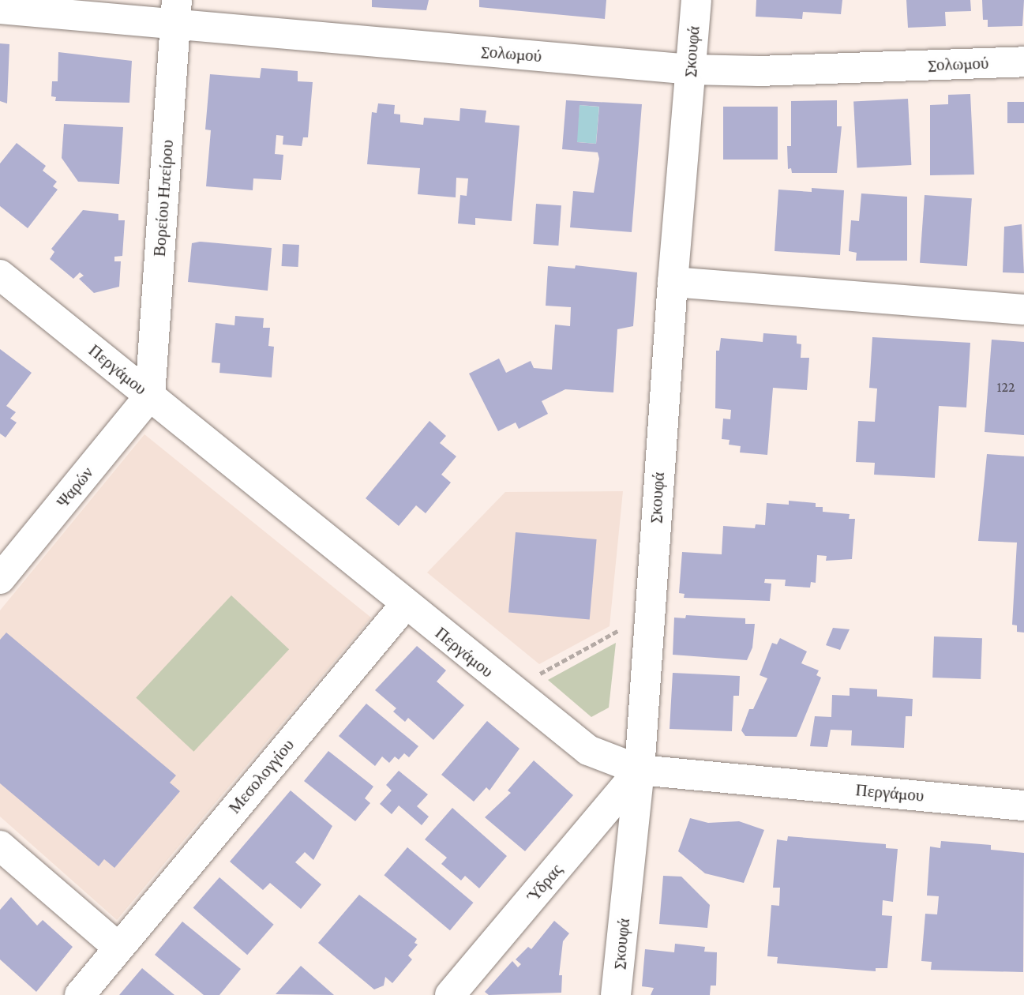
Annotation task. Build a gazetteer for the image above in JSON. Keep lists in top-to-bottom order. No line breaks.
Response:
{"streets":{"street":["Σκουφά","Σολωμού","Βορείου Ηπείρου","Περγάμου","Ψαρών","Μεσολογγίου","Ύδρας"]},"crossings":[["Σκουφά","Σολωμού"],["Σκουφά","Περγάμου"],["Σκουφά","Ύδρας"],["Σολωμού","Βορείου Ηπείρου"],["Βορείου Ηπείρου","Περγάμου"],["Βορείου Ηπείρου","Ψαρών"],["Περγάμου","Ψαρών"],["Περγάμου","Μεσολογγίου"],["Περγάμου","Ύδρας"]],"house_numbers":["122"]}
